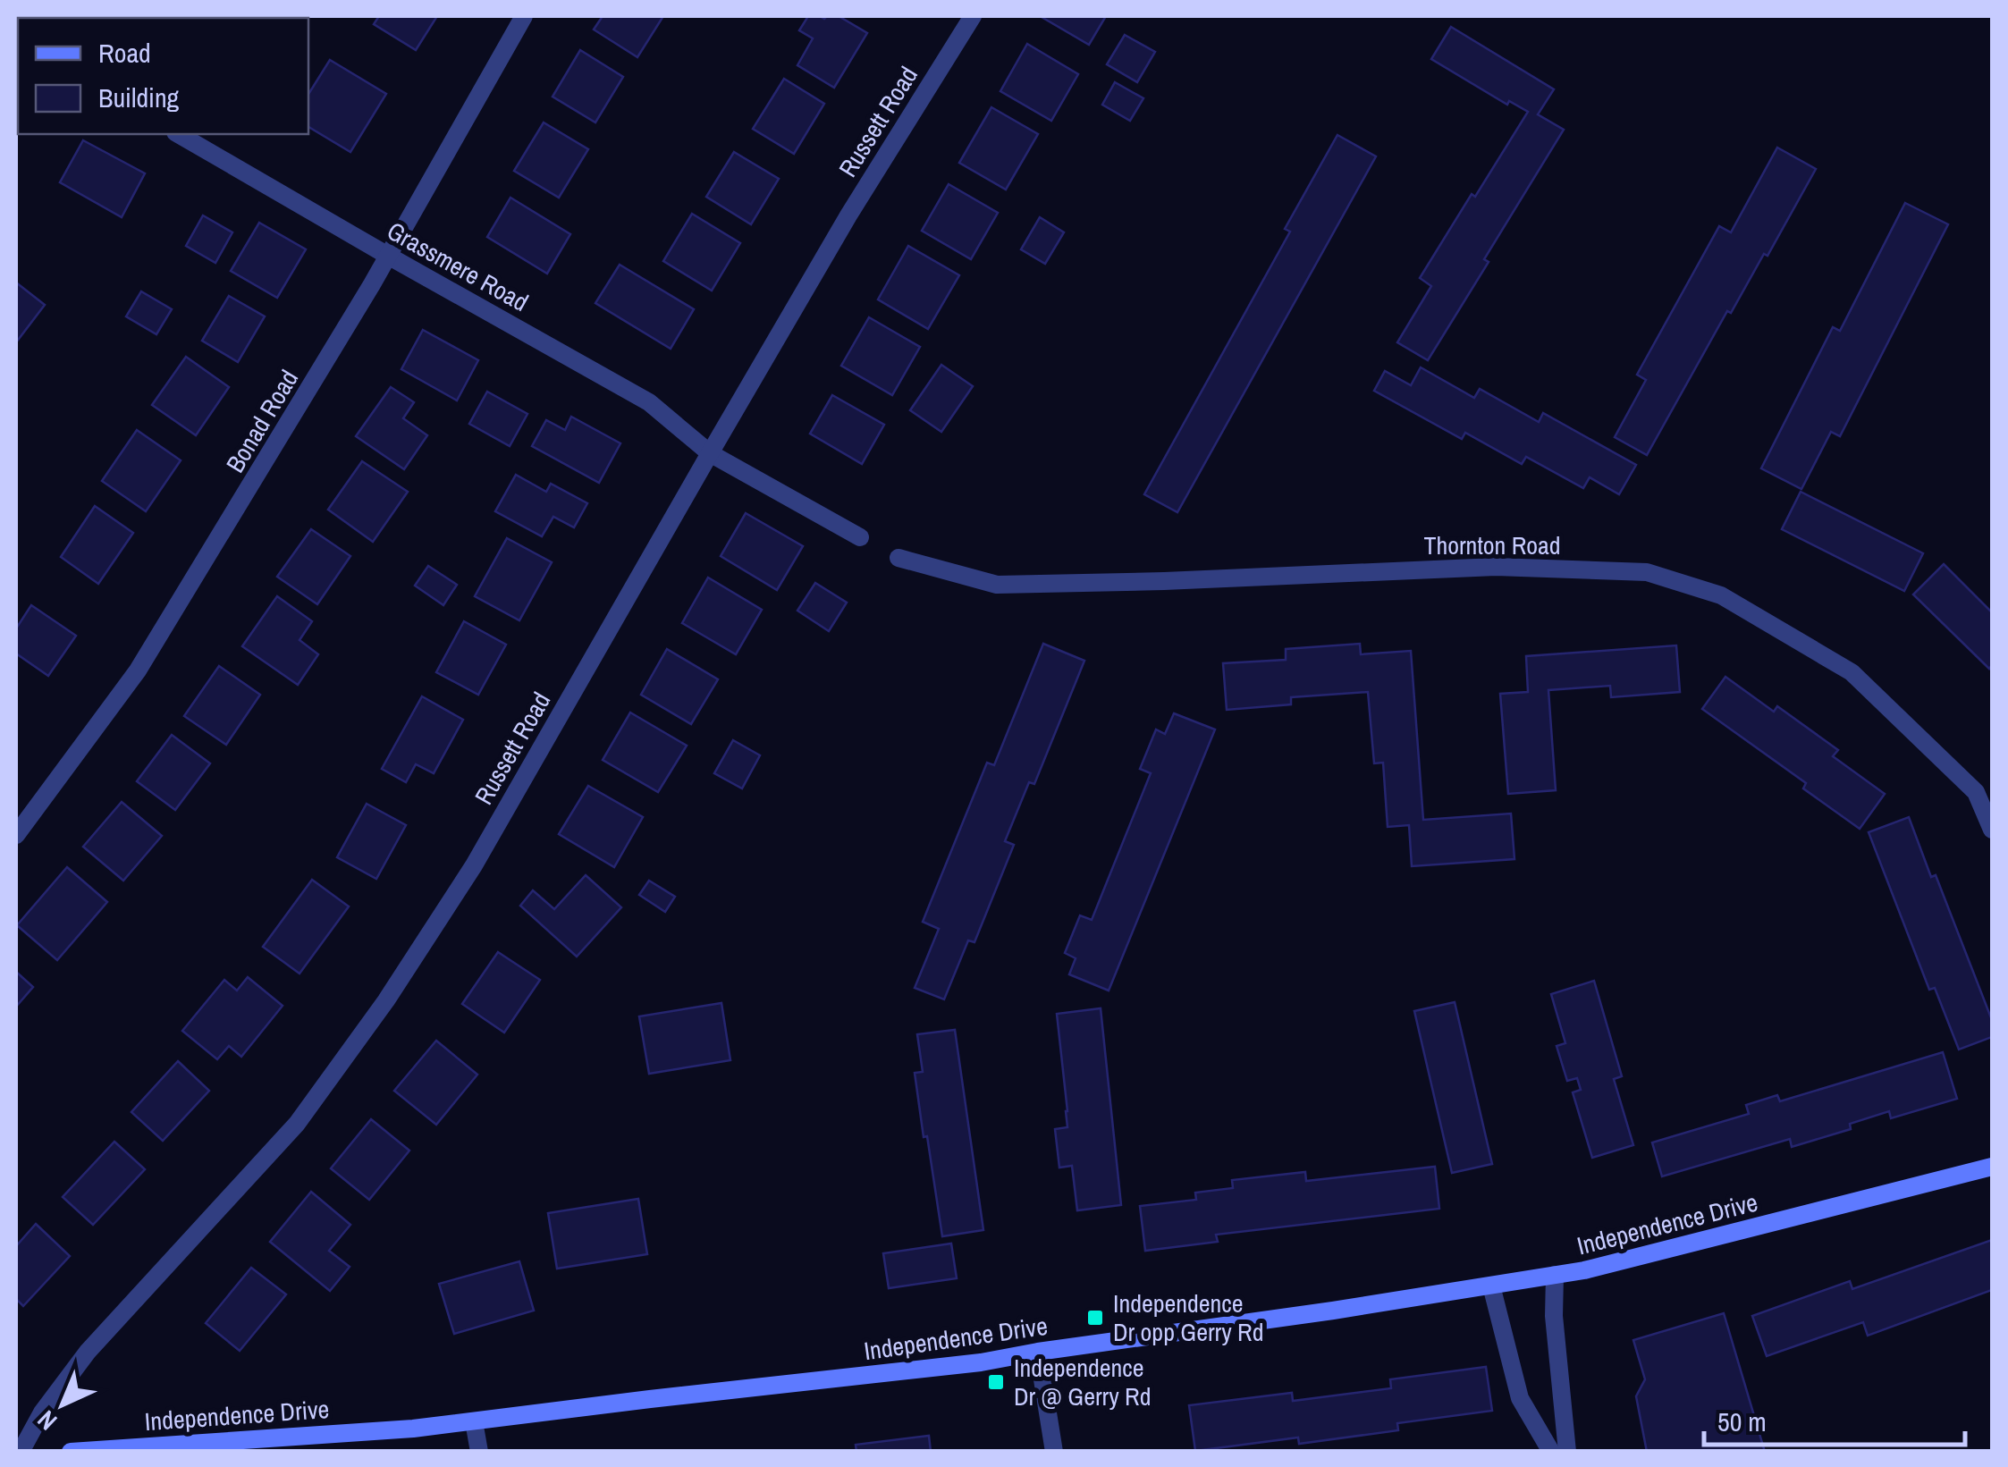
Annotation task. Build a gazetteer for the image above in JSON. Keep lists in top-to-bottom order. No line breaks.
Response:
{"streets":{"main road":["Independence Drive"],"street":["Russett Road","Grassmere Road","Bonad Road","Thornton Road"]},"crossings":[["Russett Road","Grassmere Road"],["Grassmere Road","Bonad Road"]],"places":{"transit":["Independence Dr opp Gerry Rd","Independence Dr @ Gerry Rd"]},"legend":["Road","Building"],"scale_bar":"50 m","north":"bottom left"}
